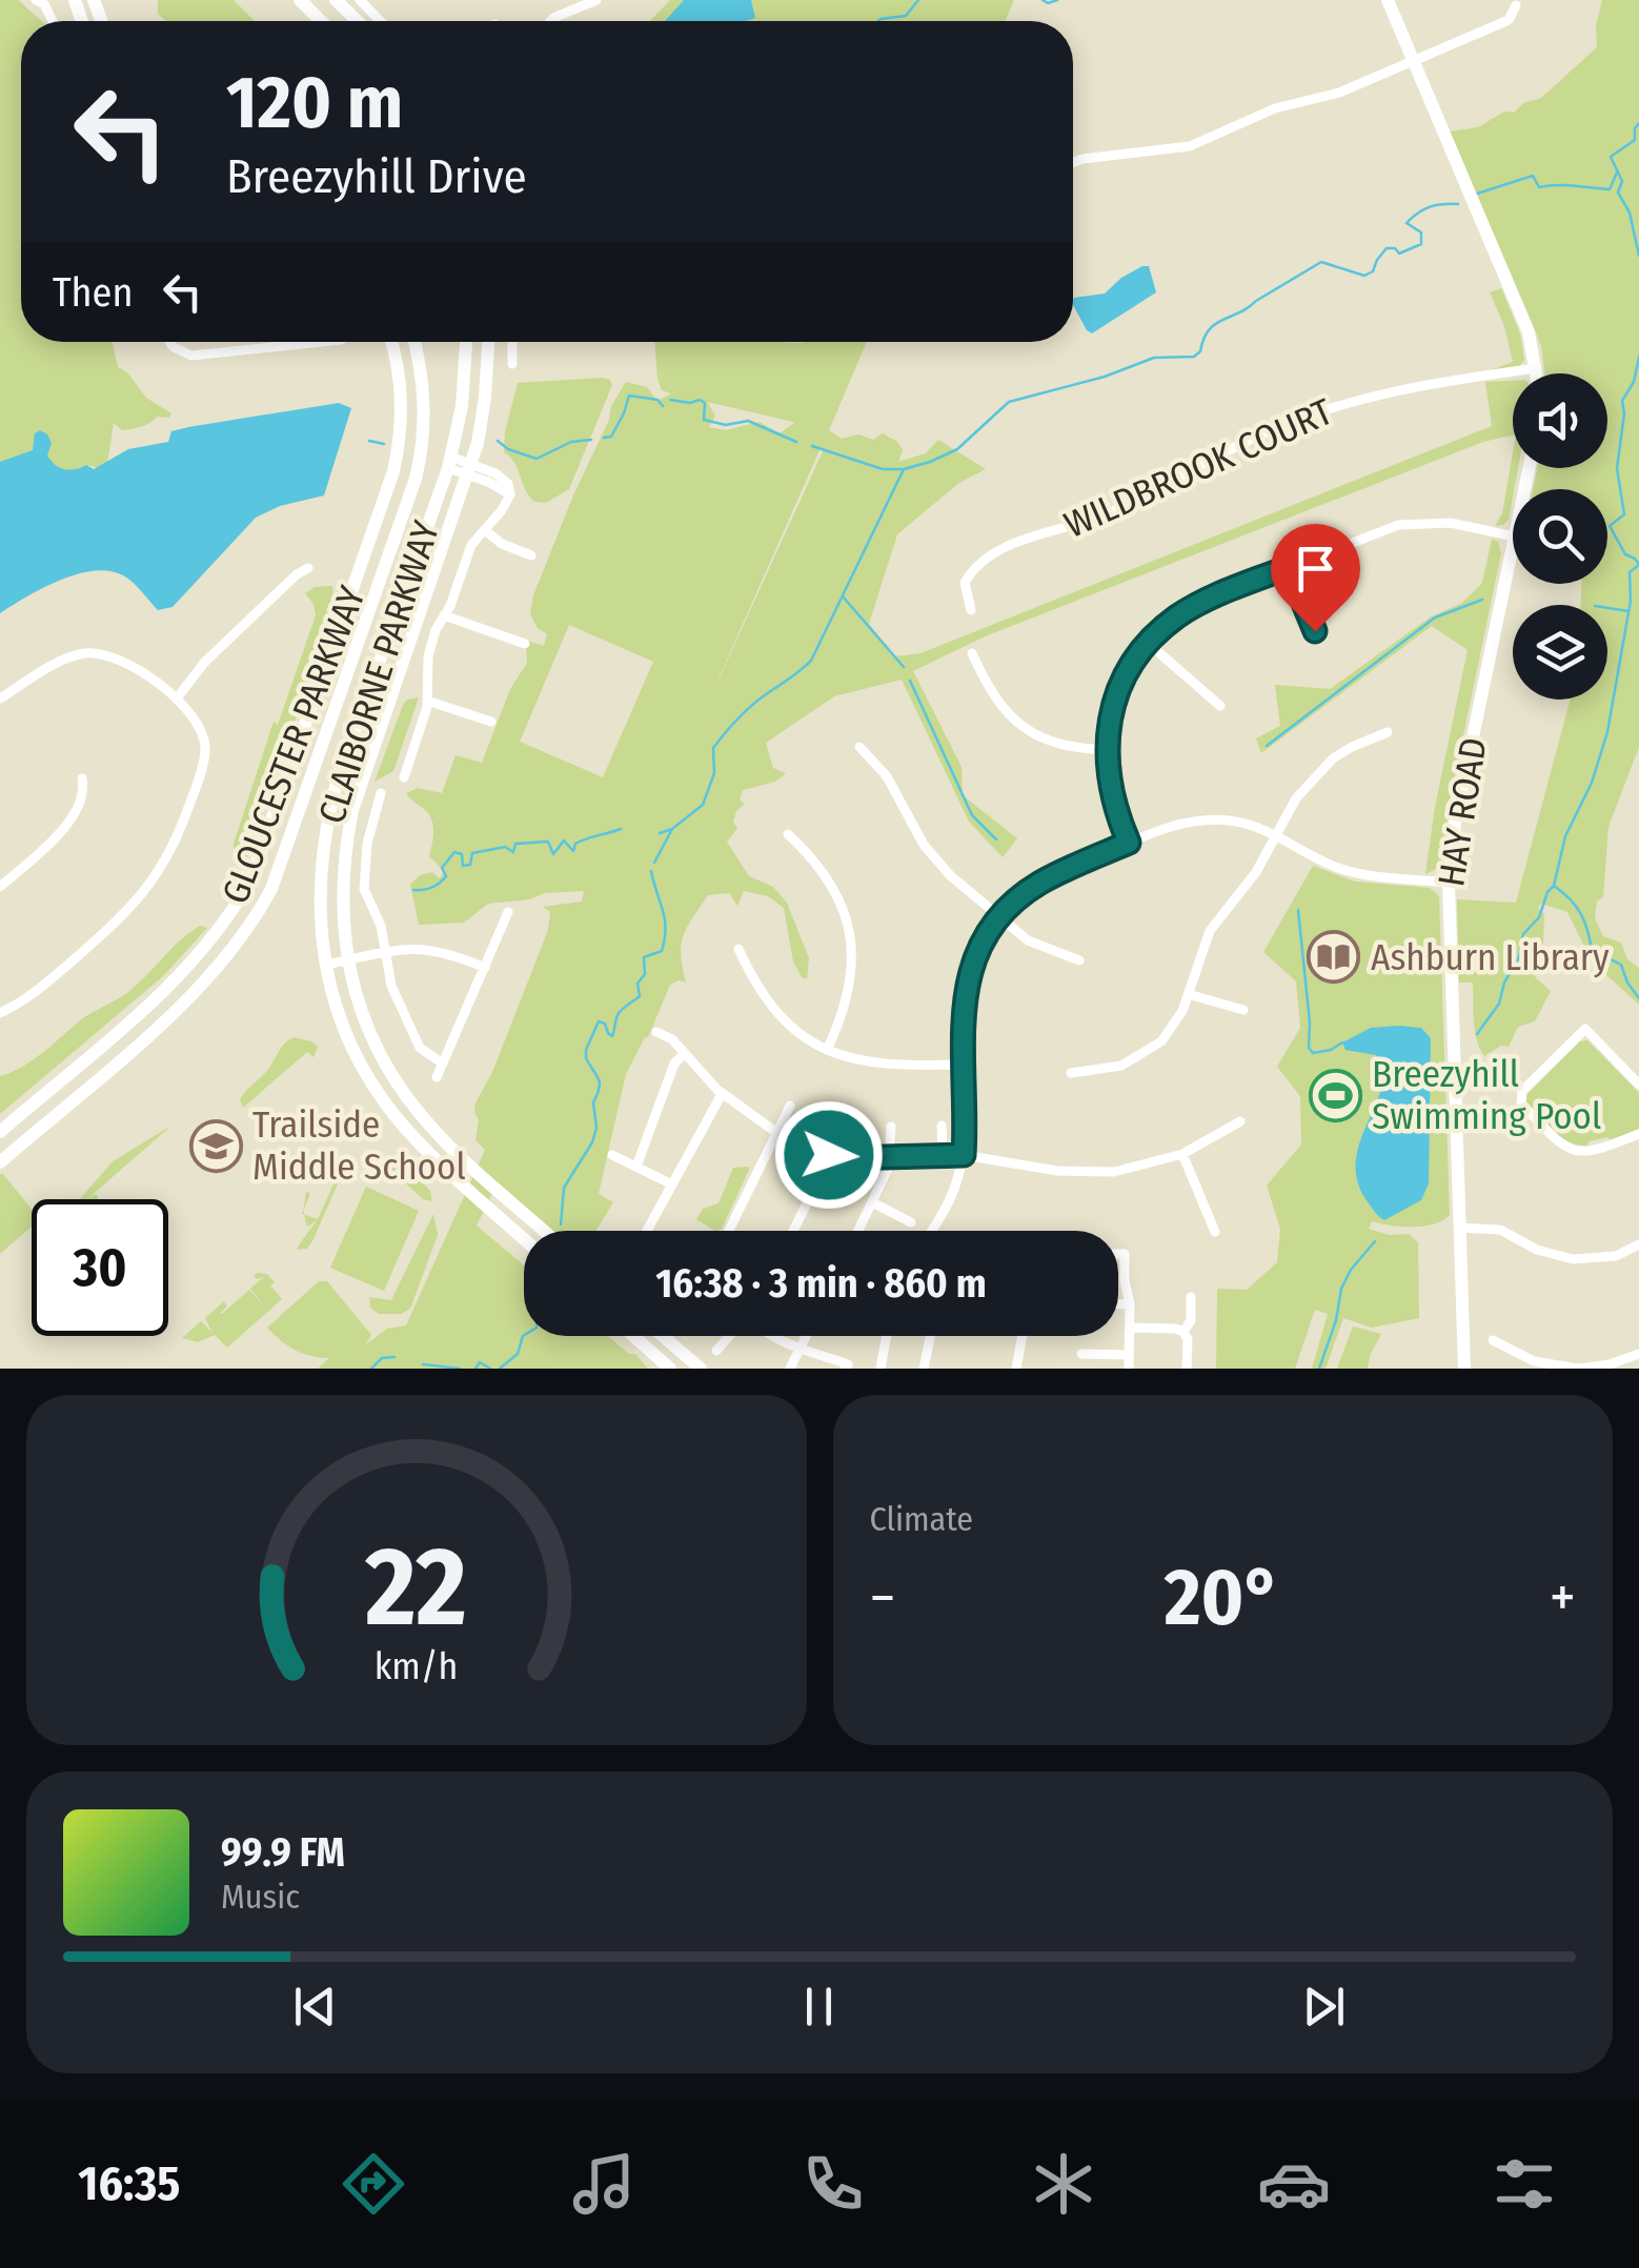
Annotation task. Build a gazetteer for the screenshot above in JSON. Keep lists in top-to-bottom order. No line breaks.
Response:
{"streets":{"main road":["CLAIBORNE PARKWAY","GLOUCESTER PARKWAY","HAY ROAD"],"street":["WILDBROOK COURT"]},"places":{"library":["Ashburn Library"],"sports":["Breezyhill Swimming Pool"],"school or university":["Trailside Middle School"]},"page":{"turn":["120 m","Breezyhill Drive"],"then":"Then","limit":"30","trip":"16:38 · 3 min · 860 m","tile":"Climate","heat":["−","20°","+"],"song":["99.9 FM","Music"],"tabs":"16:35","gauge":["22","km/h"]}}
